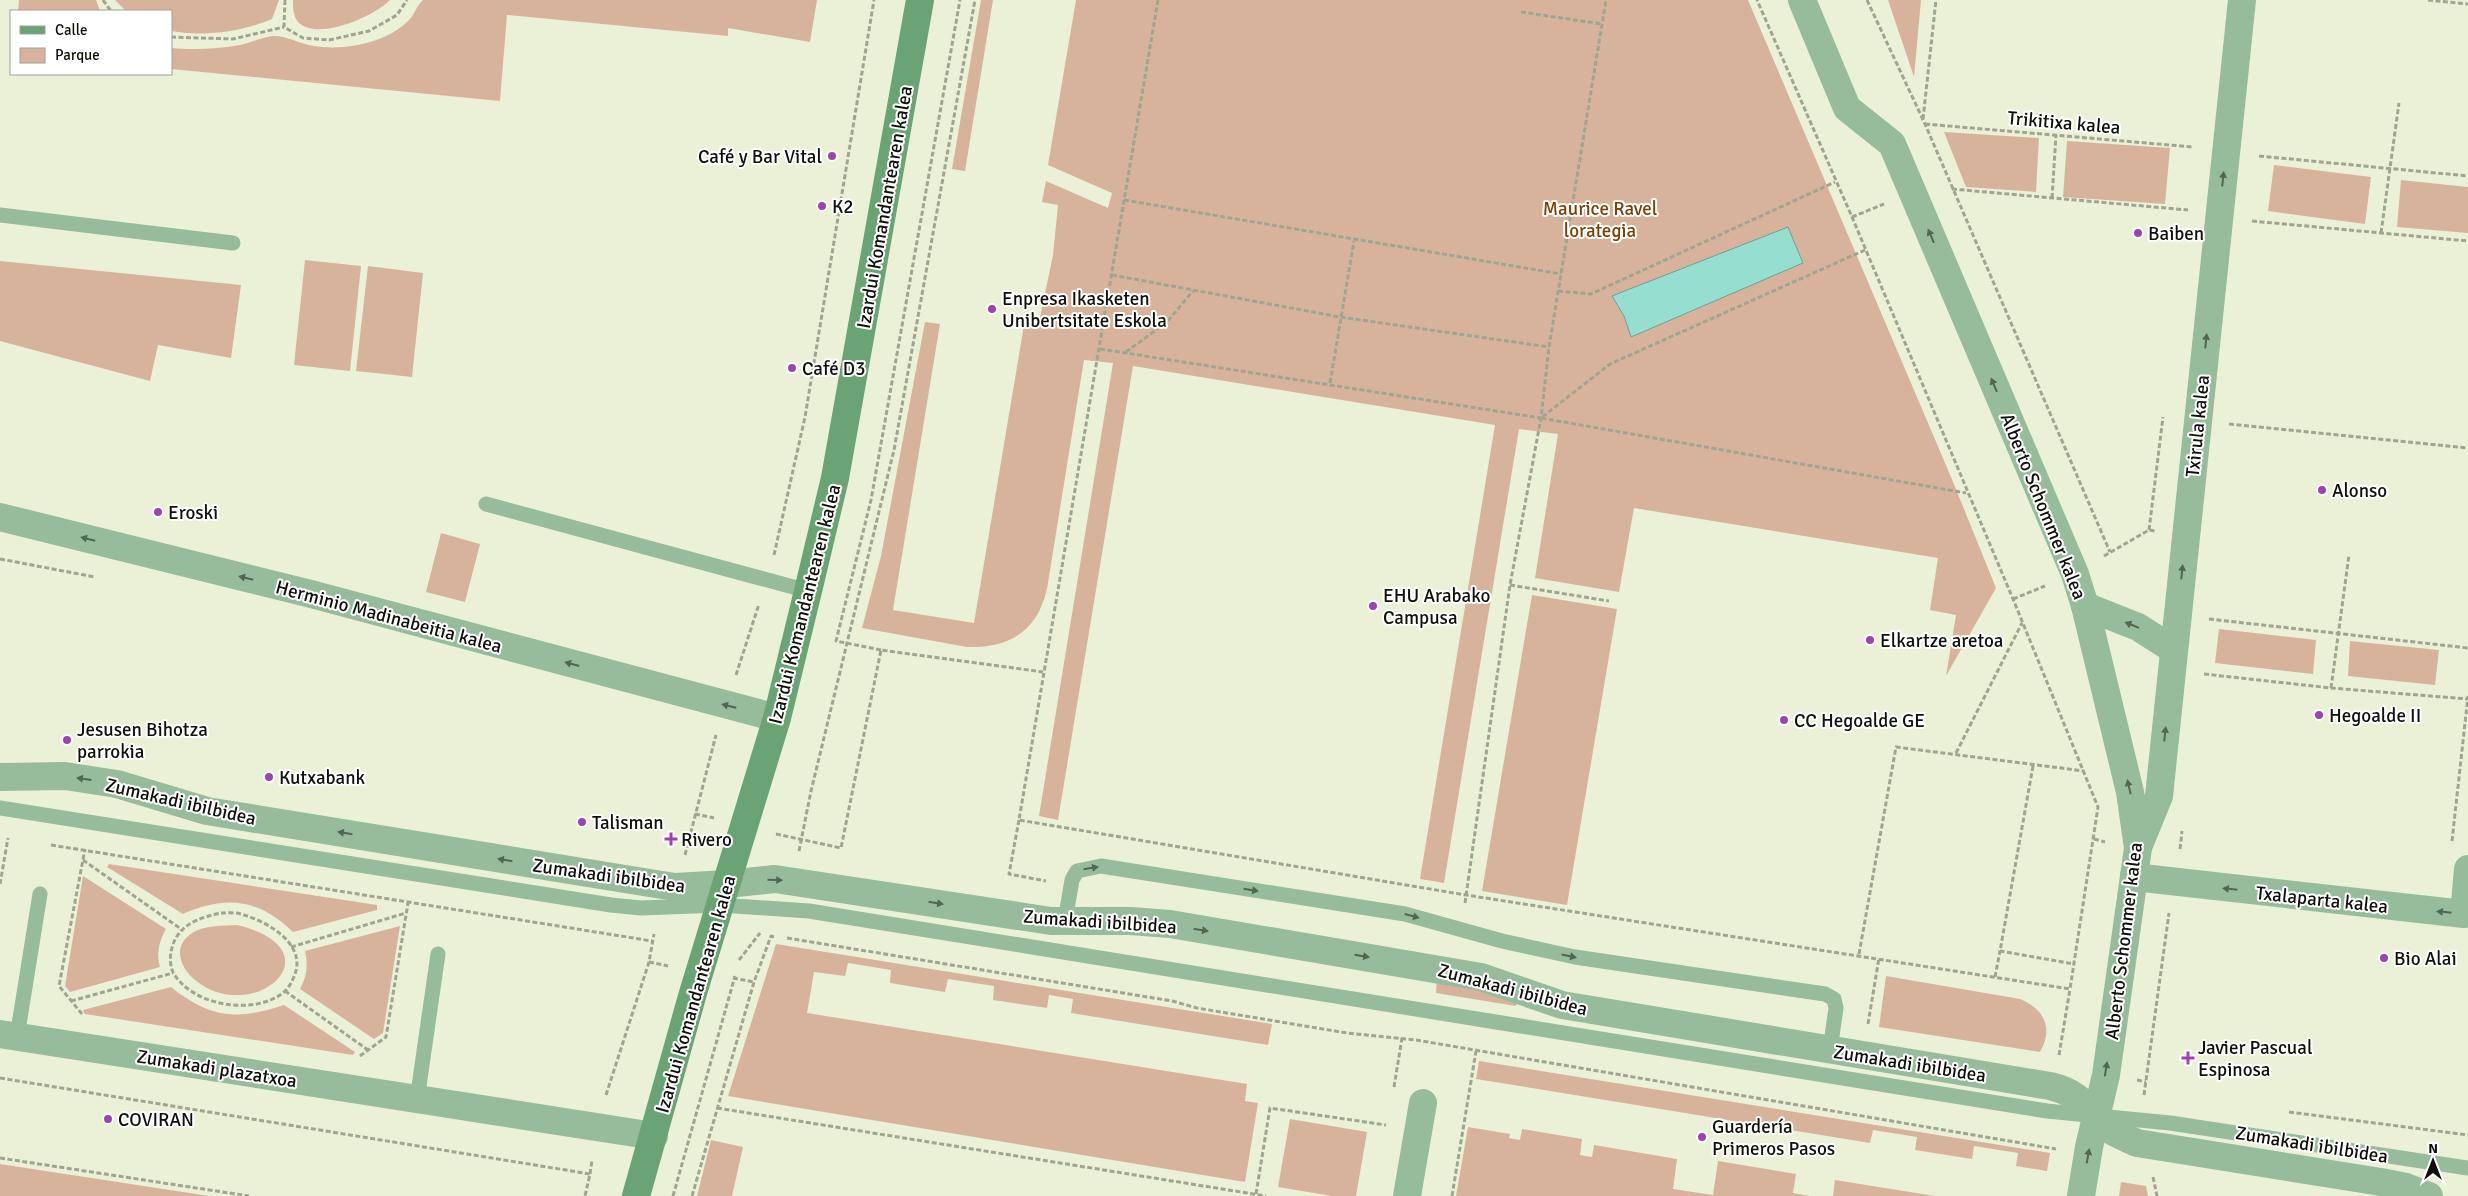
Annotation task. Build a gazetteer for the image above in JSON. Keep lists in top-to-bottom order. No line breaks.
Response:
{"streets":{"main road":["Izardui Komandantearen kalea"],"street":["Txirula kalea","Alberto Schommer kalea","Herminio Madinabeitia kalea","Zumakadi ibilbidea","Txalaparta kalea","Zumakadi plazatxoa"],"path":["Trikitixa kalea"]},"crossings":[["Izardui Komandantearen kalea","Herminio Madinabeitia kalea"],["Izardui Komandantearen kalea","Zumakadi ibilbidea"],["Izardui Komandantearen kalea","Zumakadi plazatxoa"],["Txirula kalea","Alberto Schommer kalea"],["Alberto Schommer kalea","Zumakadi ibilbidea"],["Alberto Schommer kalea","Txalaparta kalea"]],"one_way":["Txirula kalea","Alberto Schommer kalea","Herminio Madinabeitia kalea","Txalaparta kalea"],"parks":["Maurice Ravel lorategia"],"places":{"other":["Café y Bar Vital","K2","Baiben","Enpresa Ikasketen Unibertsitate Eskola","Café D3","Alonso","Eroski","EHU Arabako Campusa","Elkartze aretoa","Hegoalde II","CC Hegoalde GE","Jesusen Bihotza parrokia","Kutxabank","Talisman","Bio Alai","COVIRAN","Guardería Primeros Pasos"],"health":["Rivero","Javier Pascual Espinosa"]},"legend":["Calle","Parque"],"north":"top"}
